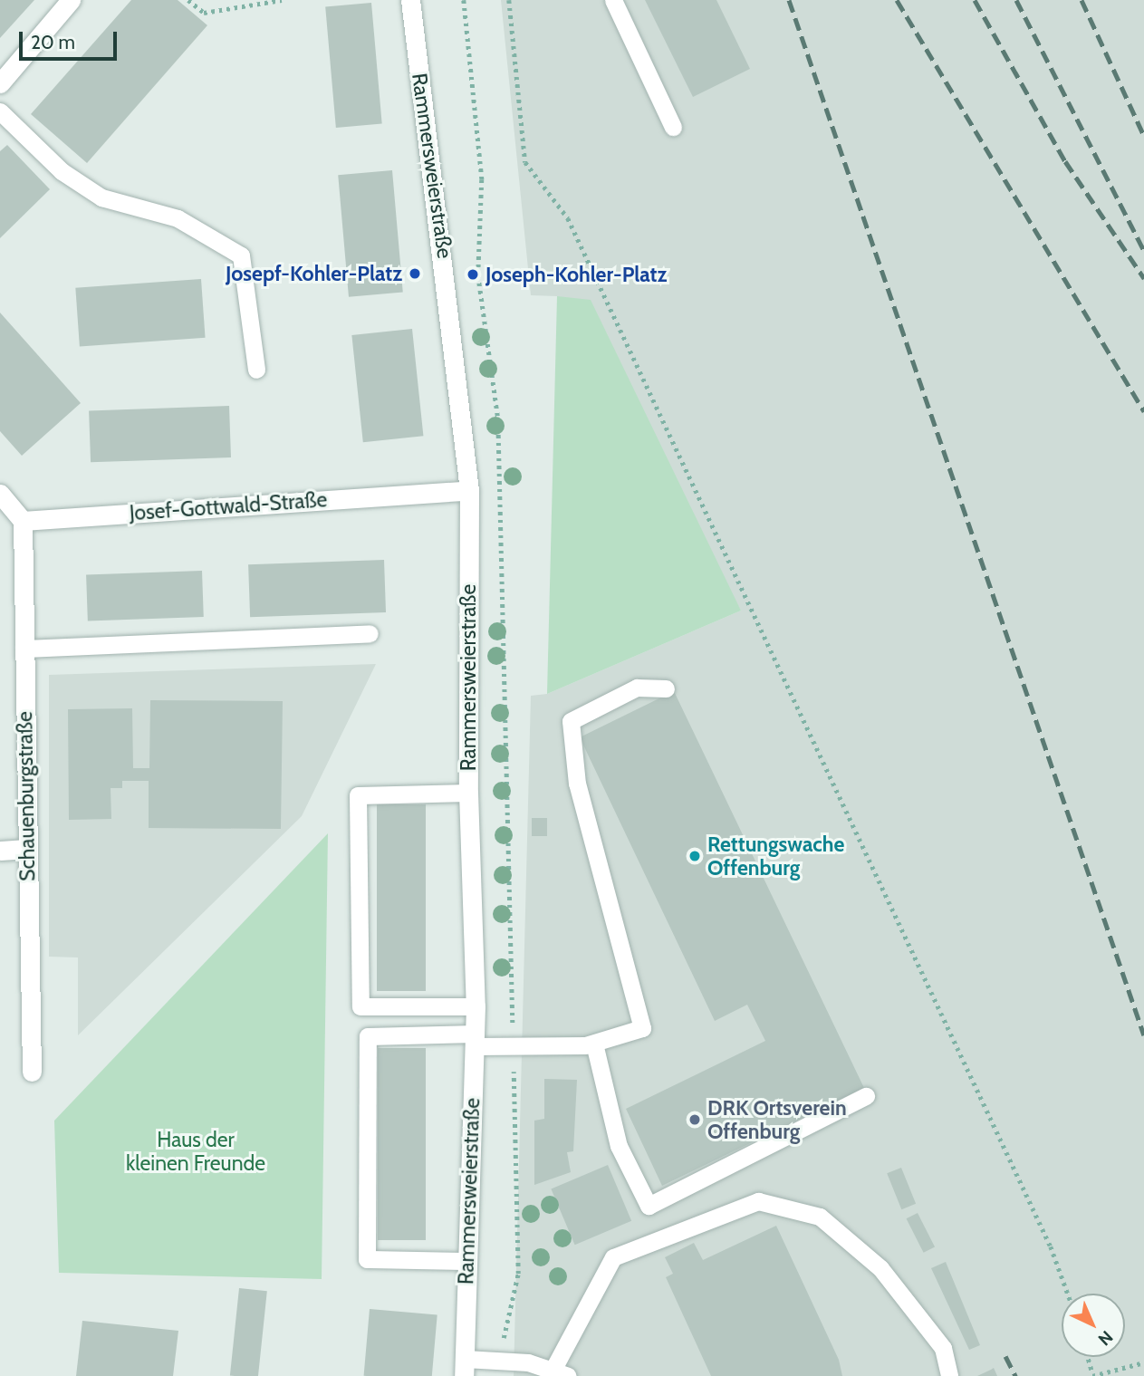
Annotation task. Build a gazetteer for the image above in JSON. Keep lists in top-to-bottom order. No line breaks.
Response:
{"streets":{"street":["Rammersweierstraße","Josef-Gottwald-Straße","Schauenburgstraße"]},"crossings":[["Rammersweierstraße","Josef-Gottwald-Straße"],["Josef-Gottwald-Straße","Schauenburgstraße"]],"parks":["Haus der kleinen Freunde"],"places":["Josepf-Kohler-Platz","Joseph-Kohler-Platz","Rettungswache Offenburg","DRK Ortsverein Offenburg"],"scale_bar":"20 m","north":"bottom right"}
